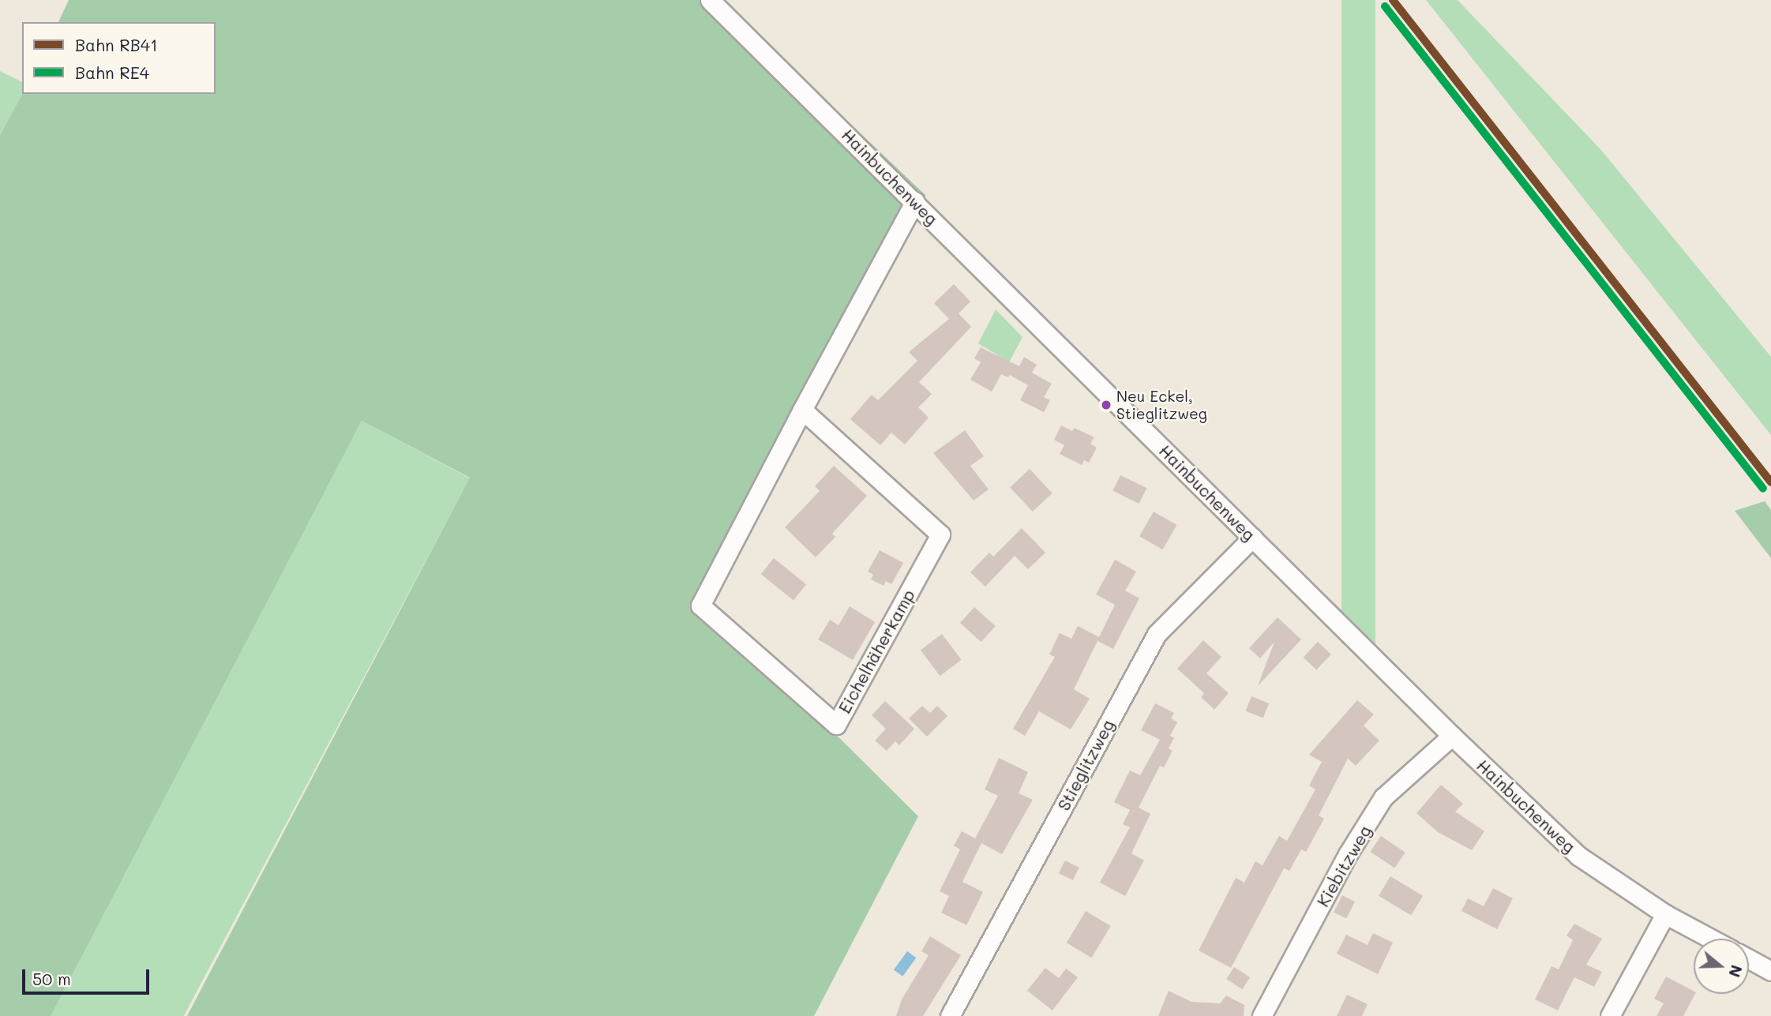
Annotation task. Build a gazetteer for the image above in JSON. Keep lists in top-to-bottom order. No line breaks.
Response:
{"streets":{"street":["Hainbuchenweg","Eichelhäherkamp","Stieglitzweg","Kiebitzweg"]},"crossings":[["Hainbuchenweg","Eichelhäherkamp"],["Hainbuchenweg","Stieglitzweg"],["Hainbuchenweg","Kiebitzweg"]],"places":["Neu Eckel, Stieglitzweg"],"lines":["rail line RB41","rail line RE4"],"legend":["Bahn RB41","Bahn RE4"],"scale_bar":"50 m","north":"right"}
